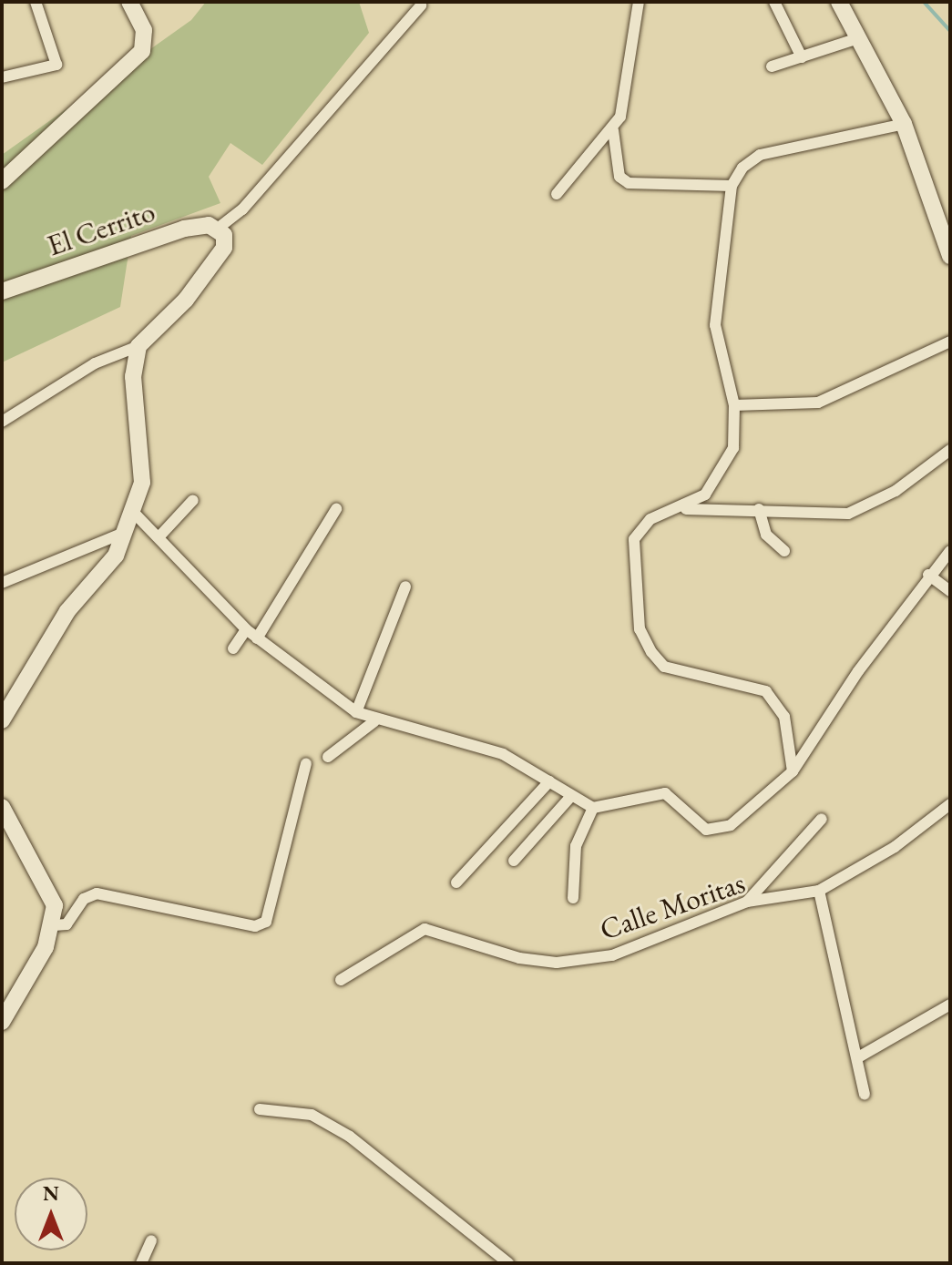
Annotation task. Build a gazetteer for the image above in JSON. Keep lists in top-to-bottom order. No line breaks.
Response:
{"streets":{"main road":["El Cerrito"],"street":["Calle Moritas"]},"north":"top"}
